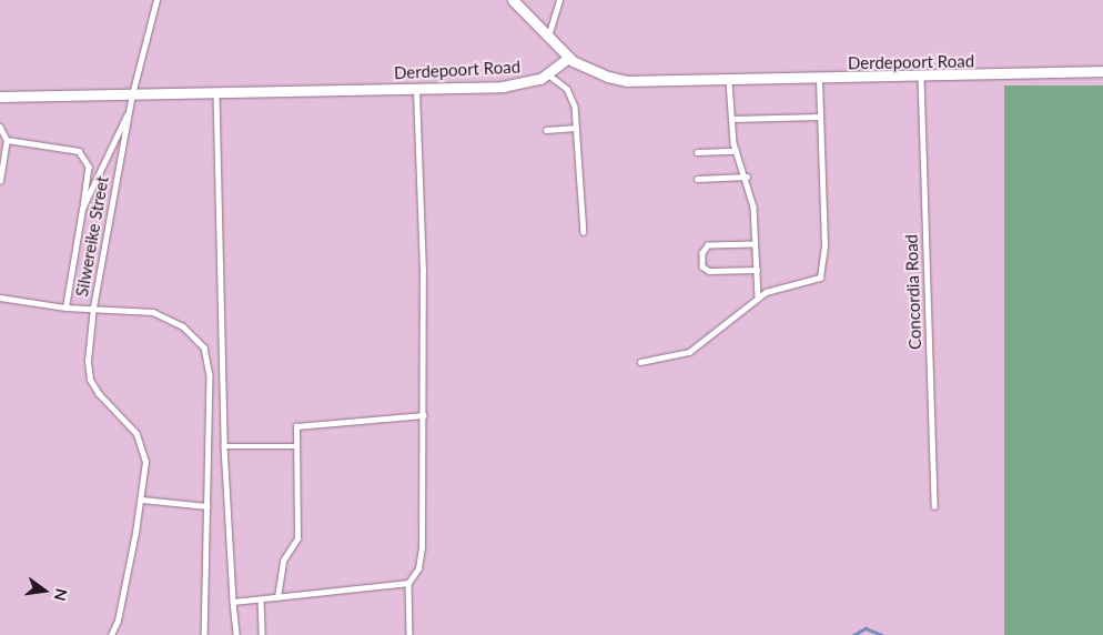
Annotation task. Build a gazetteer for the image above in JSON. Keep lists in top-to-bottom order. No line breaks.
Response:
{"streets":{"street":["Derdepoort Road"],"lane":["Silwereike Street","Concordia Road"]},"crossings":[["Derdepoort Road","Silwereike Street"],["Derdepoort Road","Concordia Road"]],"north":"right"}
